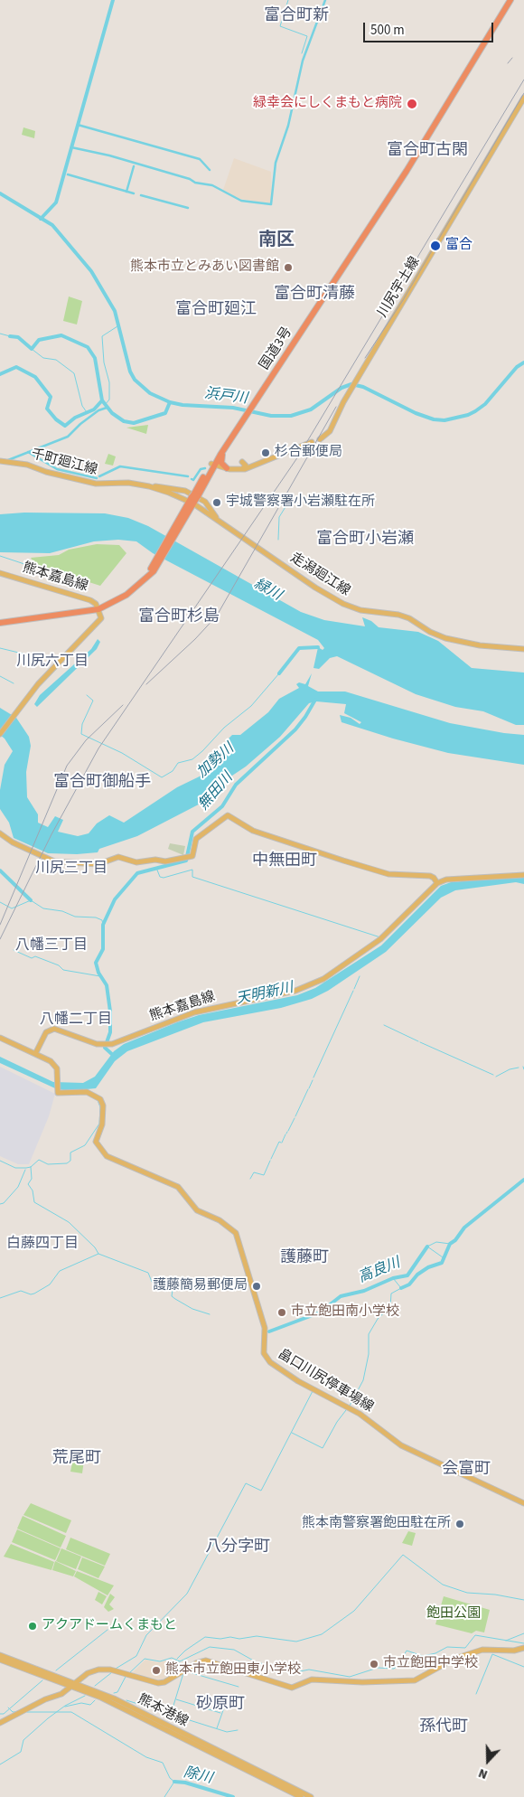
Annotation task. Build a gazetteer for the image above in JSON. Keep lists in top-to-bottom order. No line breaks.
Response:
{"streets":{"highway":["国道3号"],"main road":["川尻宇土線","千町廻江線","走潟廻江線","熊本嘉島線","畠口川尻停車場線","熊本港線"]},"crossings":[["国道3号","千町廻江線"],["国道3号","走潟廻江線"],["国道3号","熊本嘉島線"],["千町廻江線","走潟廻江線"],["熊本嘉島線","畠口川尻停車場線"]],"districts":["富合町新","富合町古閑","南区","富合町清藤","富合町廻江","富合町小岩瀬","富合町杉島","川尻六丁目","富合町御船手","中無田町","川尻三丁目","八幡三丁目","八幡二丁目","白藤四丁目","護藤町","荒尾町","会富町","八分字町","砂原町","孫代町"],"water":["浜戸川","緑川","加勢川","無田川","天明新川","高良川","除川"],"parks":["飽田公園"],"places":["緑幸会にしくまもと病院","富合","熊本市立とみあい図書館","杉合郵便局","宇城警察署小岩瀬駐在所","護藤簡易郵便局","市立飽田南小学校","熊本南警察署飽田駐在所","アクアドームくまもと","市立飽田中学校","熊本市立飽田東小学校"],"scale_bar":"500 m","north":"bottom"}
